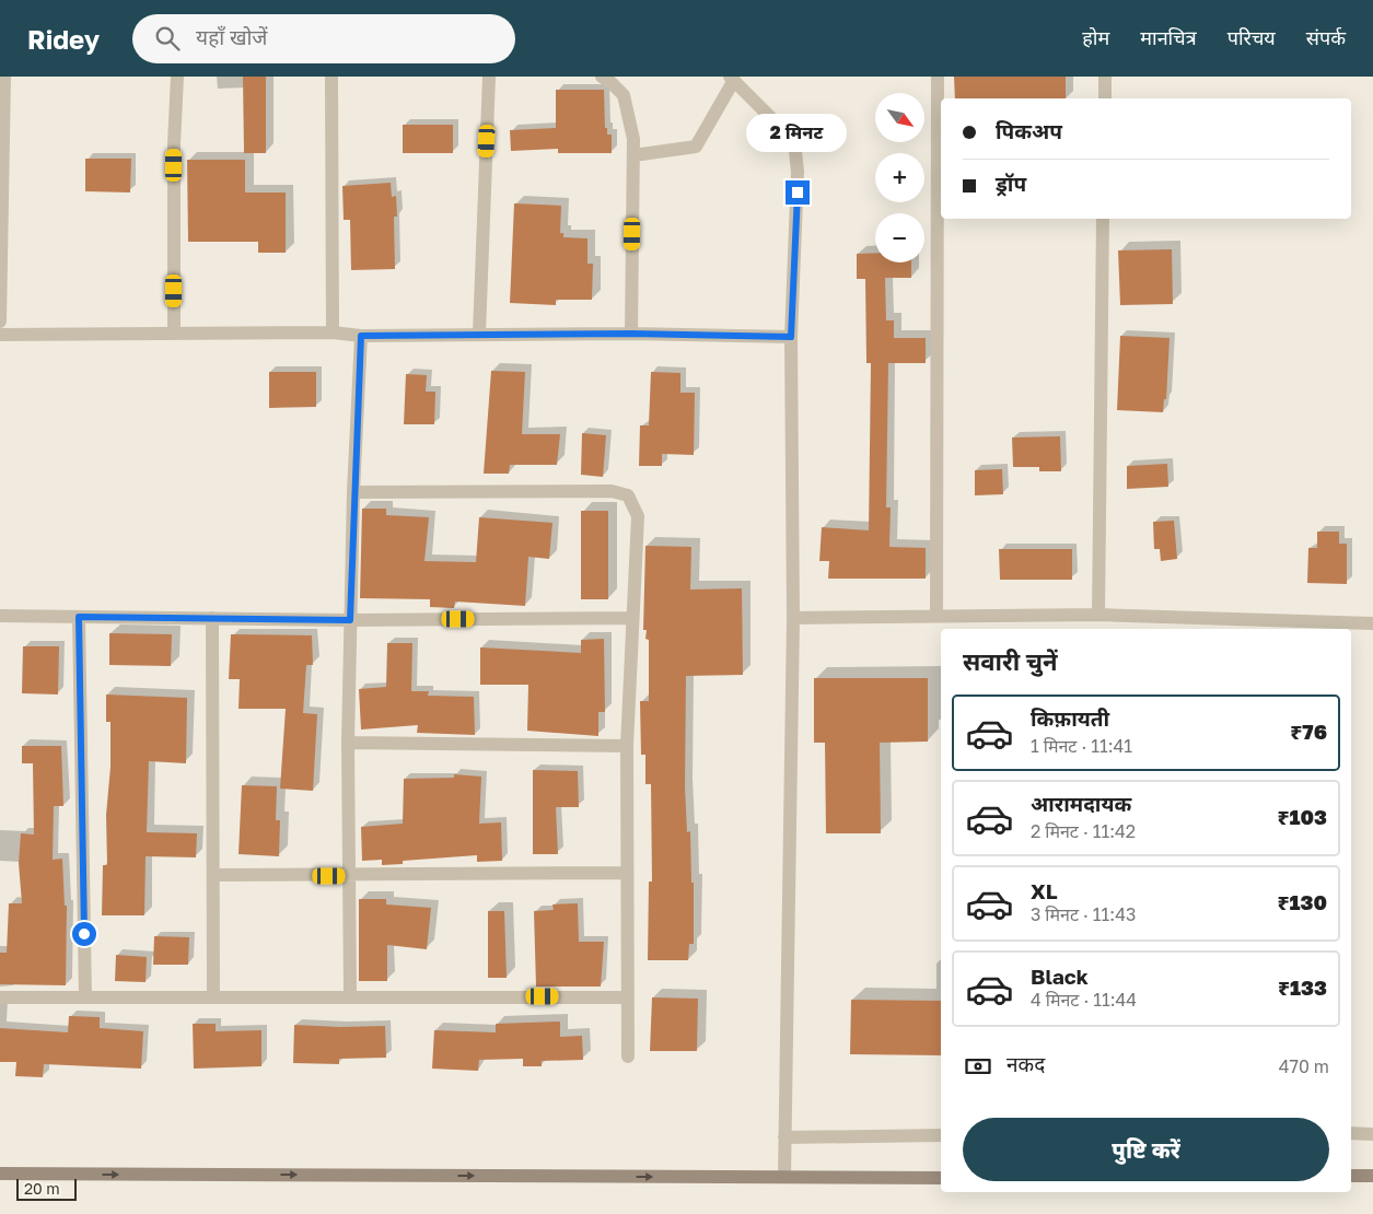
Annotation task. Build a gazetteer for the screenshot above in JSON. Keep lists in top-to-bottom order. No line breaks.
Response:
{"scale_bar":"20 m","north":"bottom right","page":{"header":"Ridey","search":"यहाँ खोजें","nav":["होम","मानचित्र","परिचय","संपर्क"],"map_buttons":["+","−"],"banner":["पिकअप","ड्रॉप"],"bubble":"2 मिनट","heading":"सवारी चुनें","list":[{"name":"किफ़ायती","note":"1 मिनट · 11:41","value":"₹76"},{"name":"आरामदायक","note":"2 मिनट · 11:42","value":"₹103"},{"name":"XL","note":"3 मिनट · 11:43","value":"₹130"},{"name":"Black","note":"4 मिनट · 11:44","value":"₹133"}],"pay":["नकद","470 m"],"buttons":"पुष्टि करें","scale":"20 m"}}
